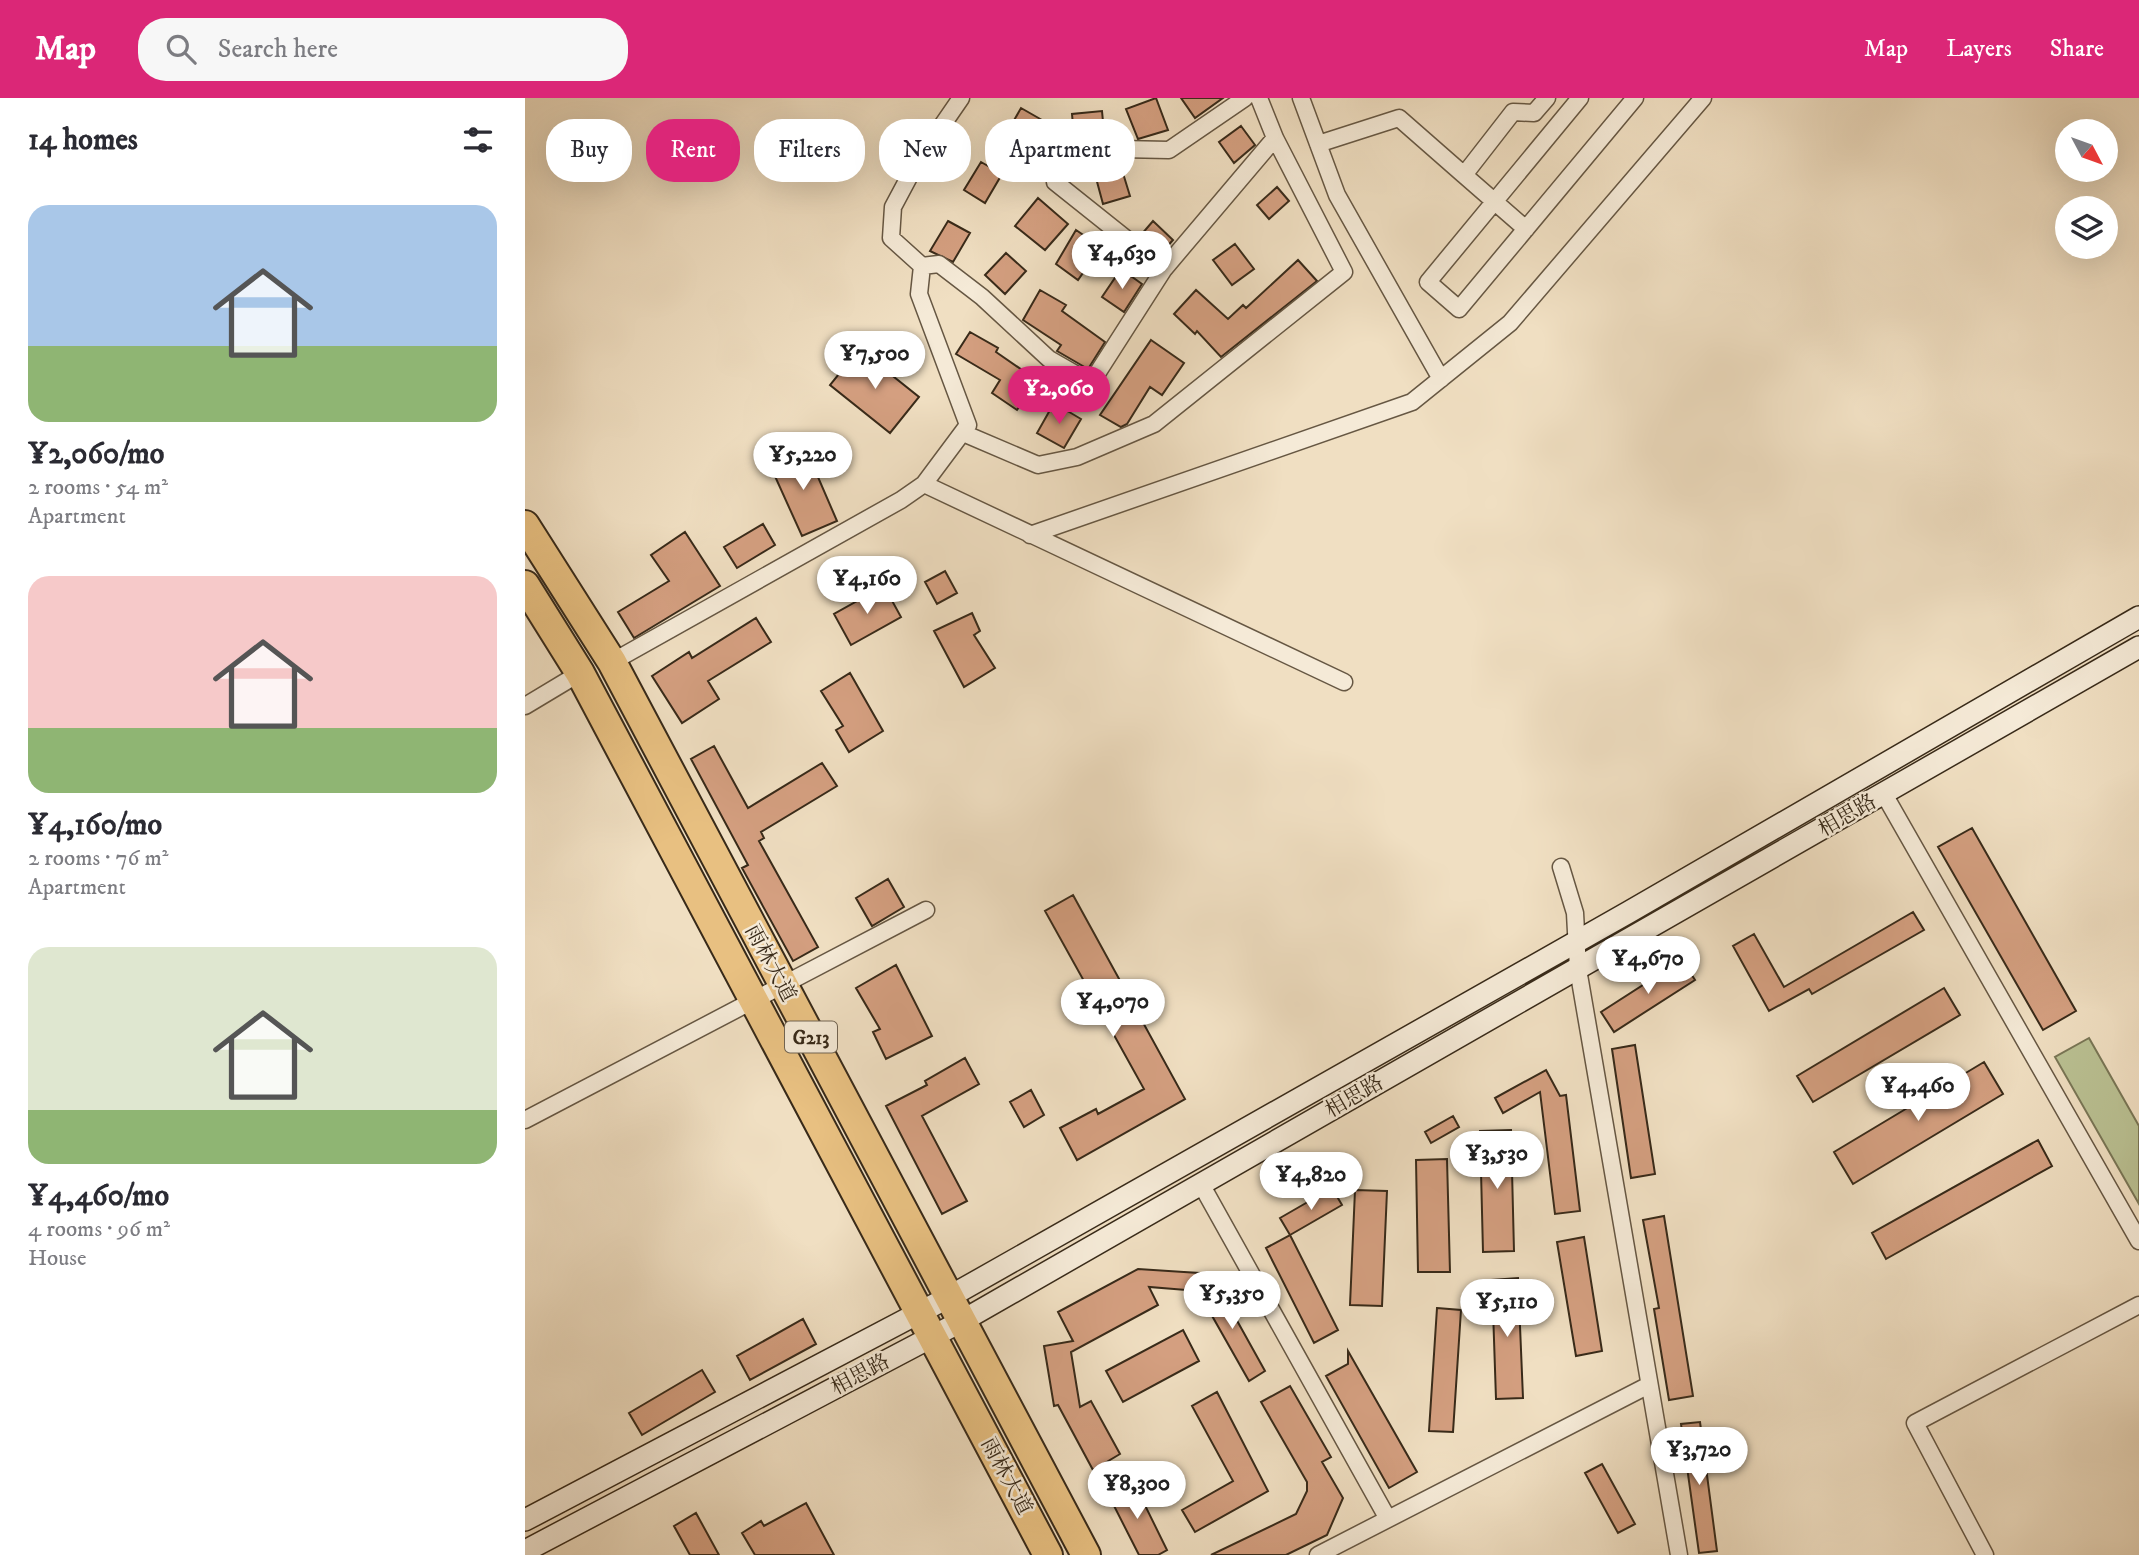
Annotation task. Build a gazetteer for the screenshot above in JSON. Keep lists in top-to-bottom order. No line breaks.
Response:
{"streets":{"highway":["雨林大道","G213"],"main road":["相思路"]},"crossings":[["相思路","雨林大道"]],"north":"bottom right","page":{"header":"Map","search":"Search here","nav":["Map","Layers","Share"],"heading":"14 homes","chip":["Buy","Rent","Filters","New","Apartment"],"list":[{"name":"¥2,060/mo","note":"2 rooms · 54 m² · Apartment"},{"name":"¥4,160/mo","note":"2 rooms · 76 m² · Apartment"},{"name":"¥4,460/mo","note":"4 rooms · 96 m² · House"}],"price":["¥4,630","¥7,500","¥2,060","¥5,220","¥4,160","¥4,670","¥4,070","¥4,460","¥3,530","¥4,820","¥5,350","¥5,110","¥3,720","¥8,300"]}}
